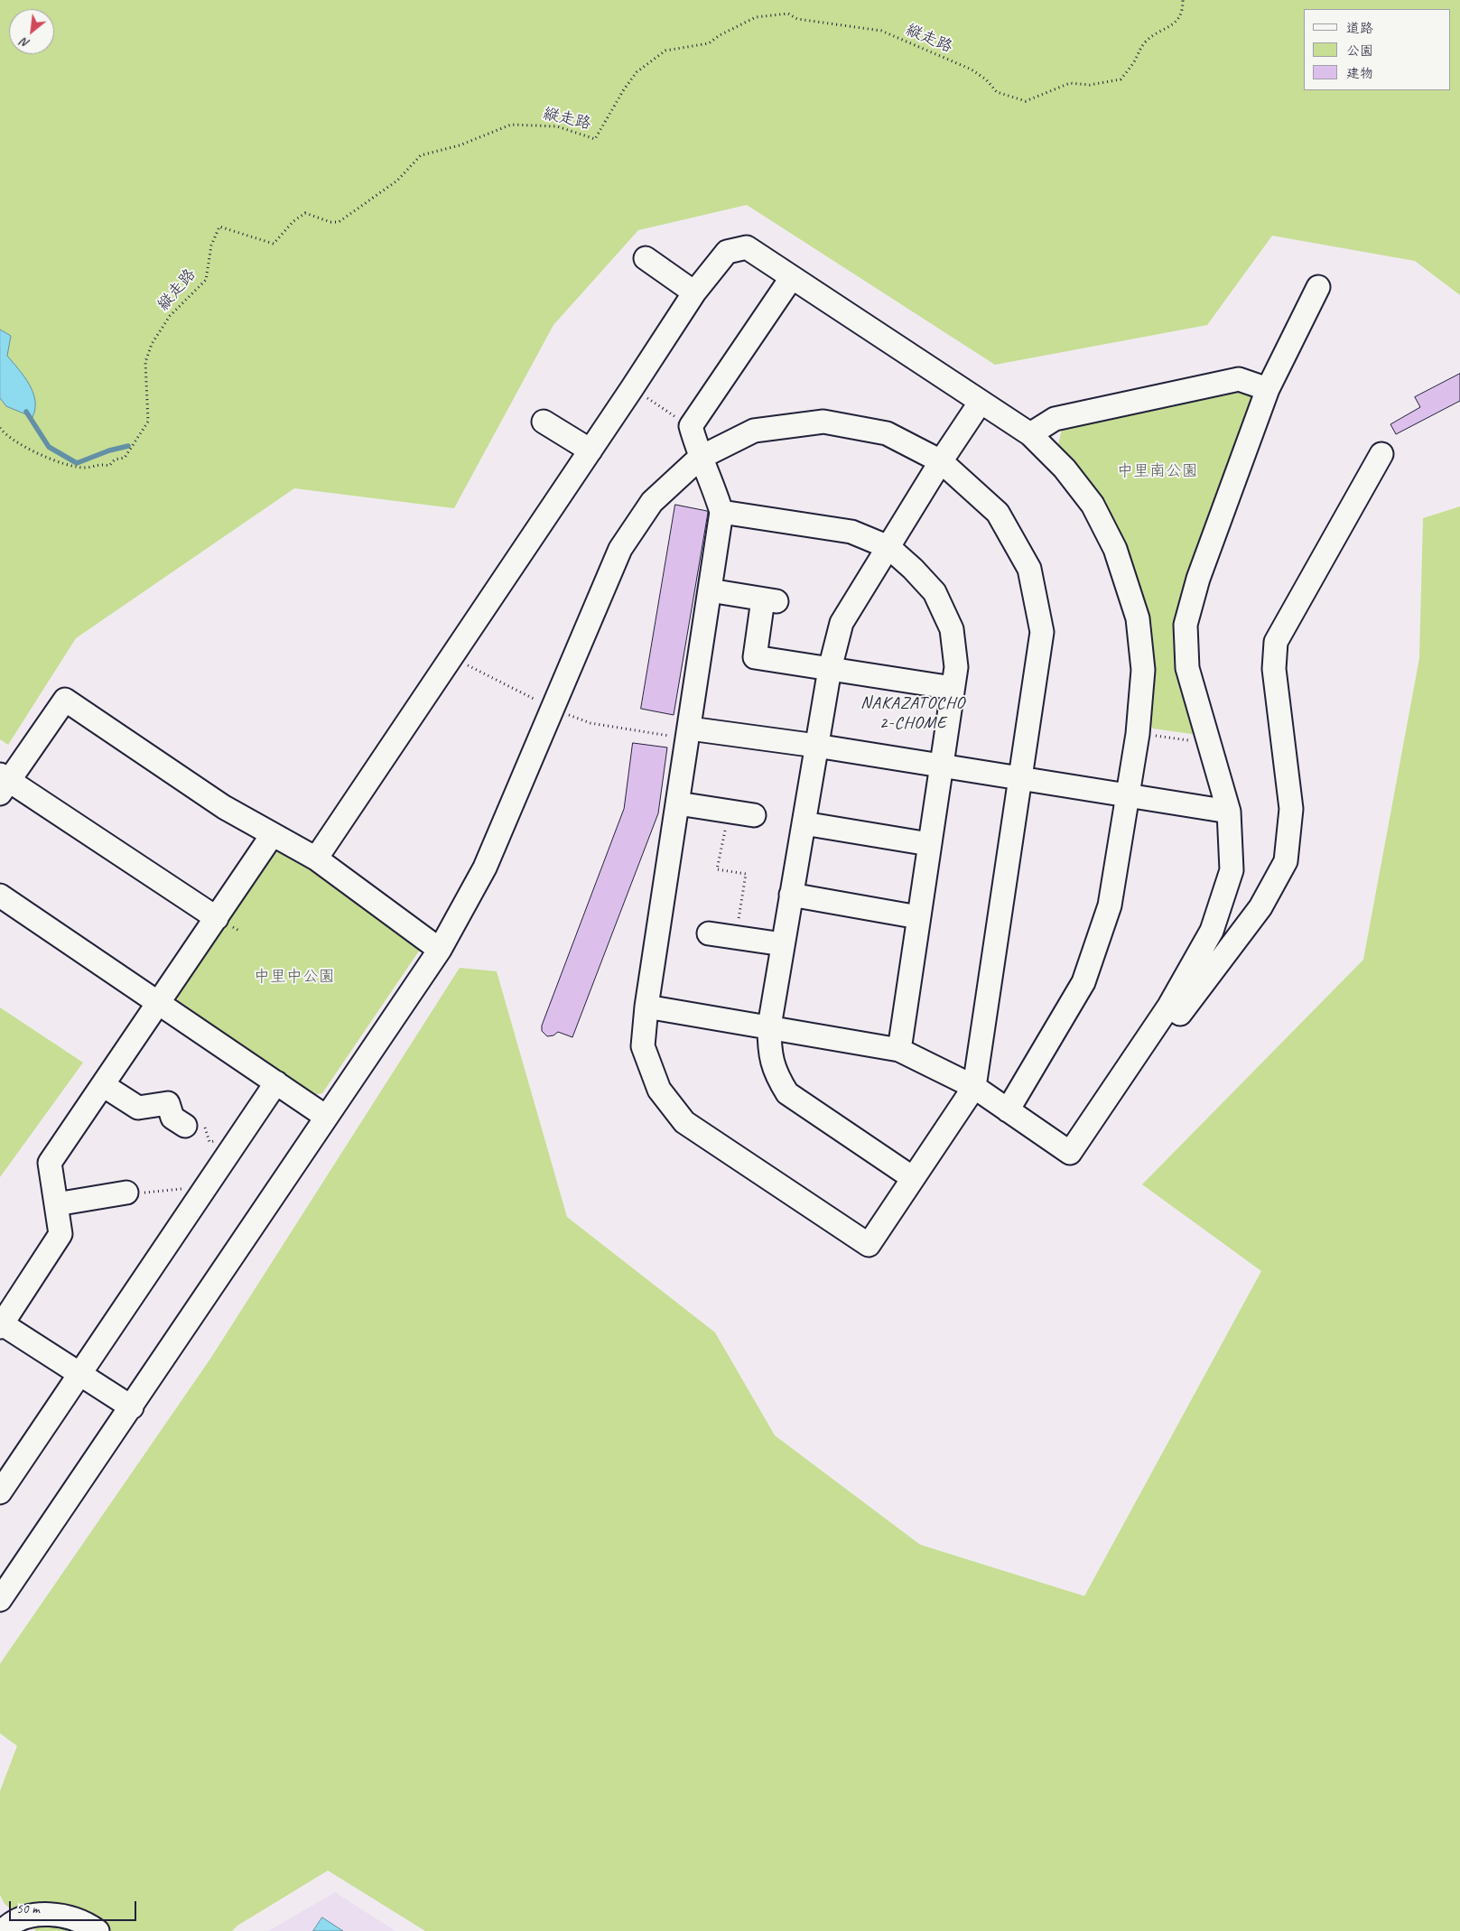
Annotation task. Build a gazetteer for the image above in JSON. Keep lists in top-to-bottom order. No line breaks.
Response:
{"streets":{"path":["縦走路"]},"districts":["NAKAZATOCHO 2-CHOME"],"parks":["中里南公園","中里中公園"],"legend":["道路","公園","建物"],"scale_bar":"50 m","north":"bottom left"}
